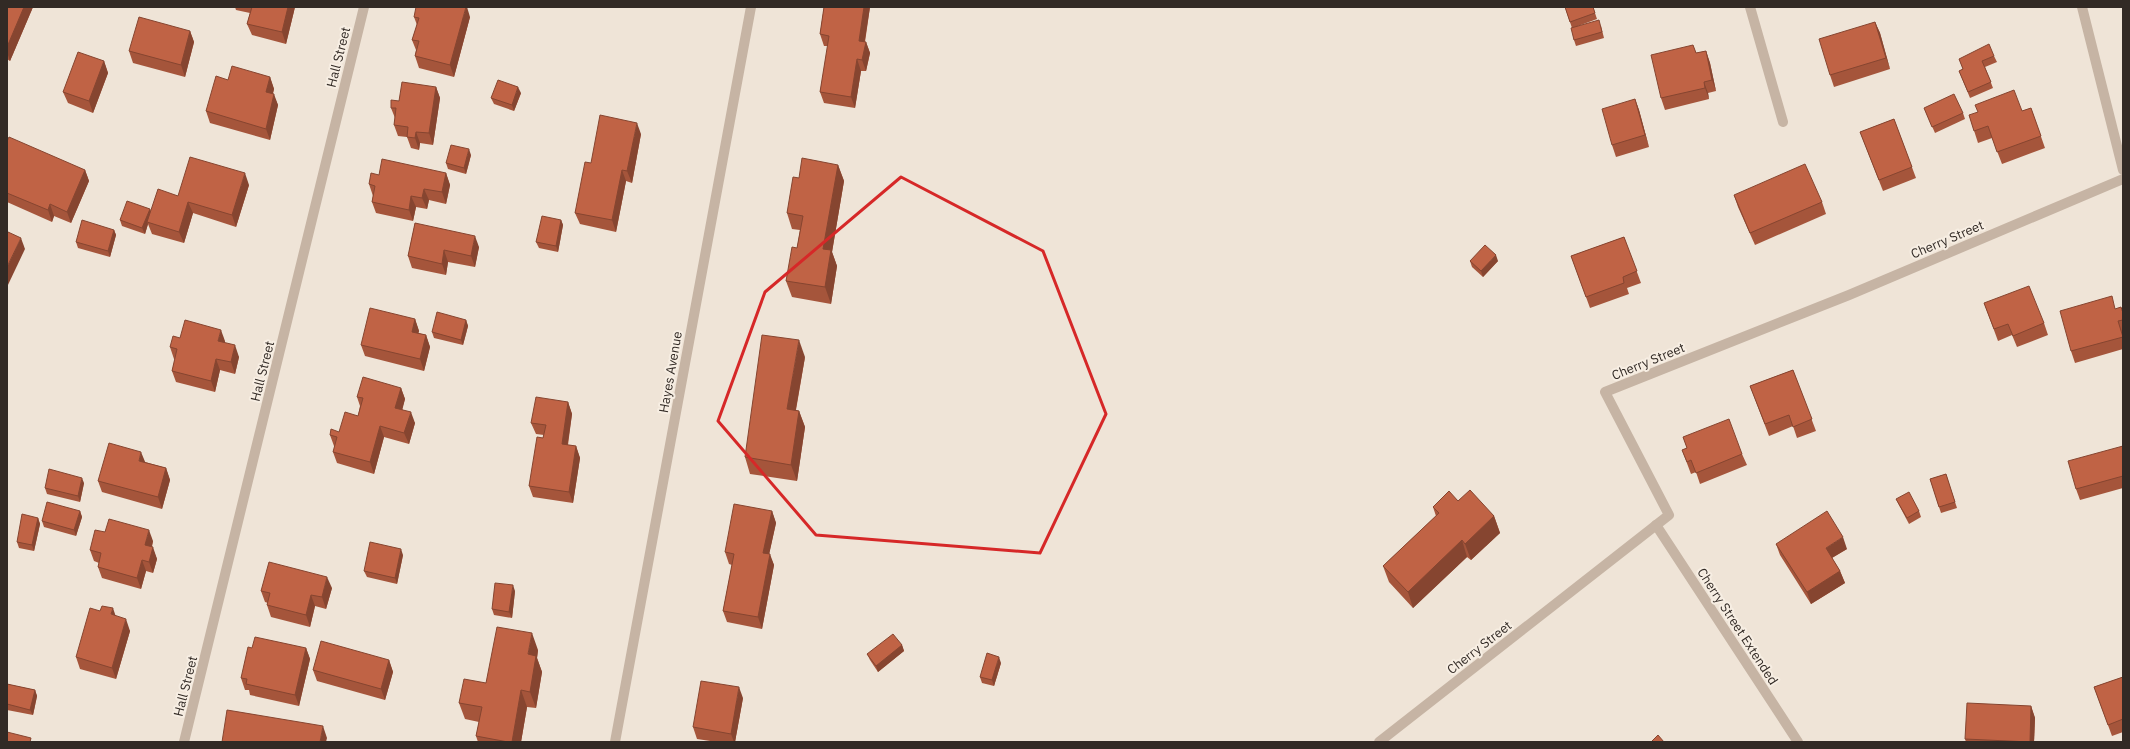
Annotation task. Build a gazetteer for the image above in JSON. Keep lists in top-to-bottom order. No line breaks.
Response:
{"streets":{"street":["Hall Street","Cherry Street","Hayes Avenue","Cherry Street Extended"]},"crossings":[["Cherry Street","Cherry Street Extended"]]}
